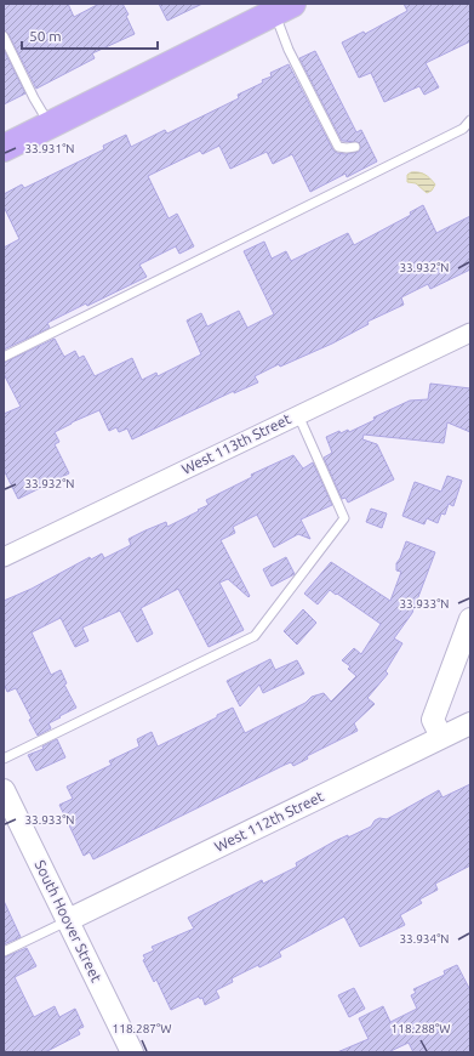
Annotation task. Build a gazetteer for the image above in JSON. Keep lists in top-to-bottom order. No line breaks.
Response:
{"streets":{"street":["West 113th Street","West 112th Street","South Hoover Street"]},"crossings":[["West 112th Street","South Hoover Street"]],"scale_bar":"50 m","coordinates":["33.931°N","33.932°N","33.933°N","33.934°N","118.287°W","118.288°W"]}
